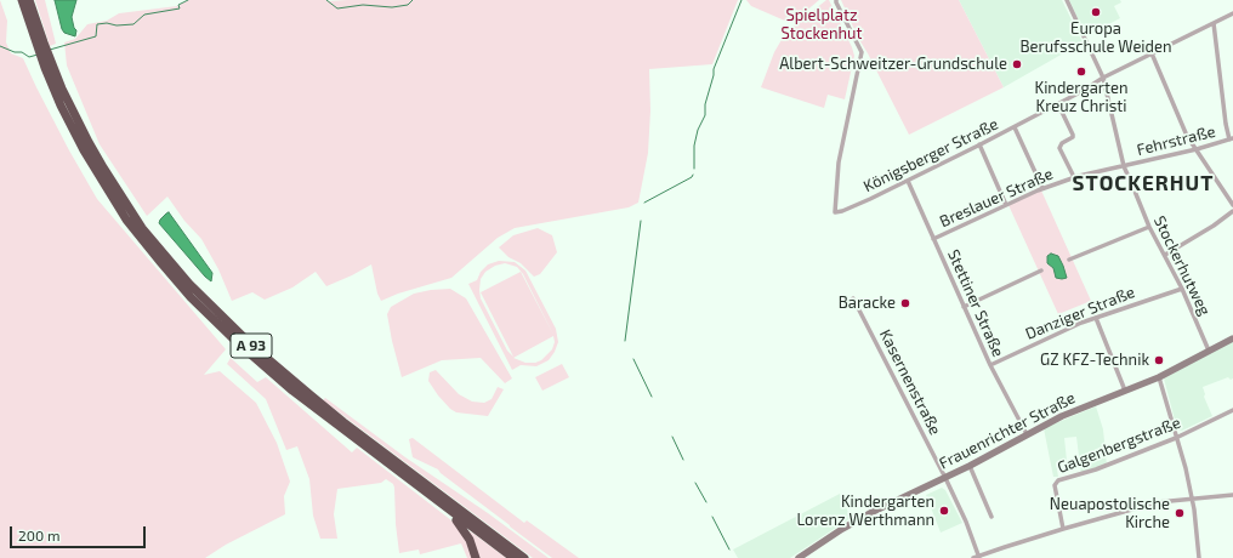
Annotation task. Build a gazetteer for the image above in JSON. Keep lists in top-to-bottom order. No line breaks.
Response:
{"streets":{"highway":["A 93"],"main road":["Frauenrichter Straße"],"street":["Fehrstraße","Königsberger Straße","Breslauer Straße","Stockerhutweg","Stettiner Straße","Danziger Straße","Kasernenstraße","Galgenbergstraße"]},"crossings":[["Fehrstraße","Breslauer Straße"],["Fehrstraße","Stockerhutweg"],["Königsberger Straße","Stockerhutweg"],["Königsberger Straße","Stettiner Straße"],["Breslauer Straße","Stockerhutweg"],["Breslauer Straße","Stettiner Straße"],["Stockerhutweg","Danziger Straße"],["Stockerhutweg","Frauenrichter Straße"],["Stettiner Straße","Danziger Straße"],["Stettiner Straße","Frauenrichter Straße"],["Kasernenstraße","Frauenrichter Straße"]],"districts":["STOCKERHUT"],"parks":["Spielplatz Stockenhut"],"places":["Europa Berufsschule Weiden","Albert-Schweitzer-Grundschule","Kindergarten Kreuz Christi","Baracke","GZ KFZ-Technik","Kindergarten Lorenz Werthmann","Neuapostolische Kirche"],"scale_bar":"200 m"}
